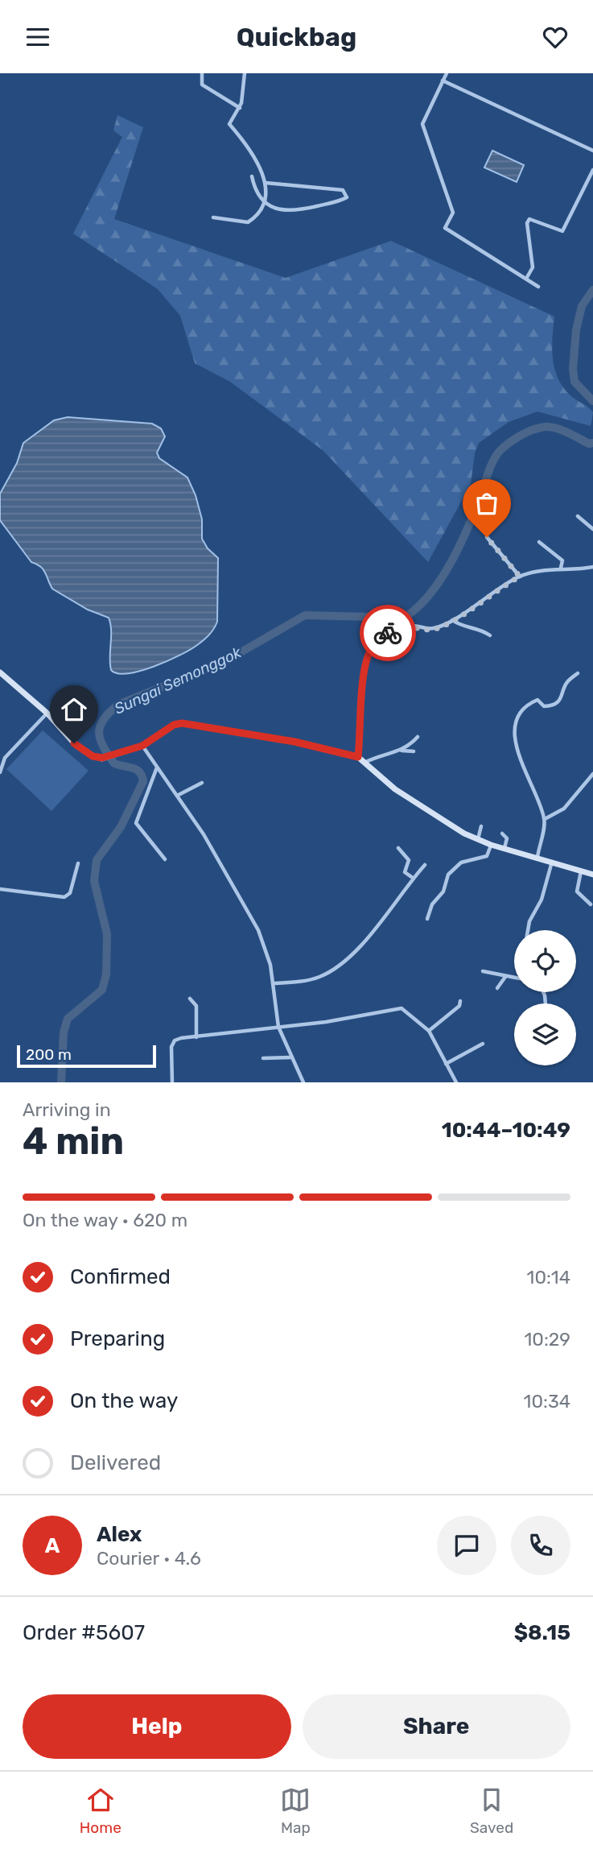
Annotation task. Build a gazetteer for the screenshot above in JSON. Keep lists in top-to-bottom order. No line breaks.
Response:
{"water":["Sungai Semonggok"],"scale_bar":"200 m","page":{"header":"Quickbag","scale":"200 m","heading":["4 min","Arriving in","10:44–10:49"],"panel":["Alex","Courier · 4.6","Order #5607","$8.15"],"bar":"On the way · 620 m","list":[["Confirmed","10:14"],["Preparing","10:29"],["On the way","10:34"],"Delivered"],"round":"A","buttons":["Help","Share"],"tabs":["Home","Map","Saved"]}}
